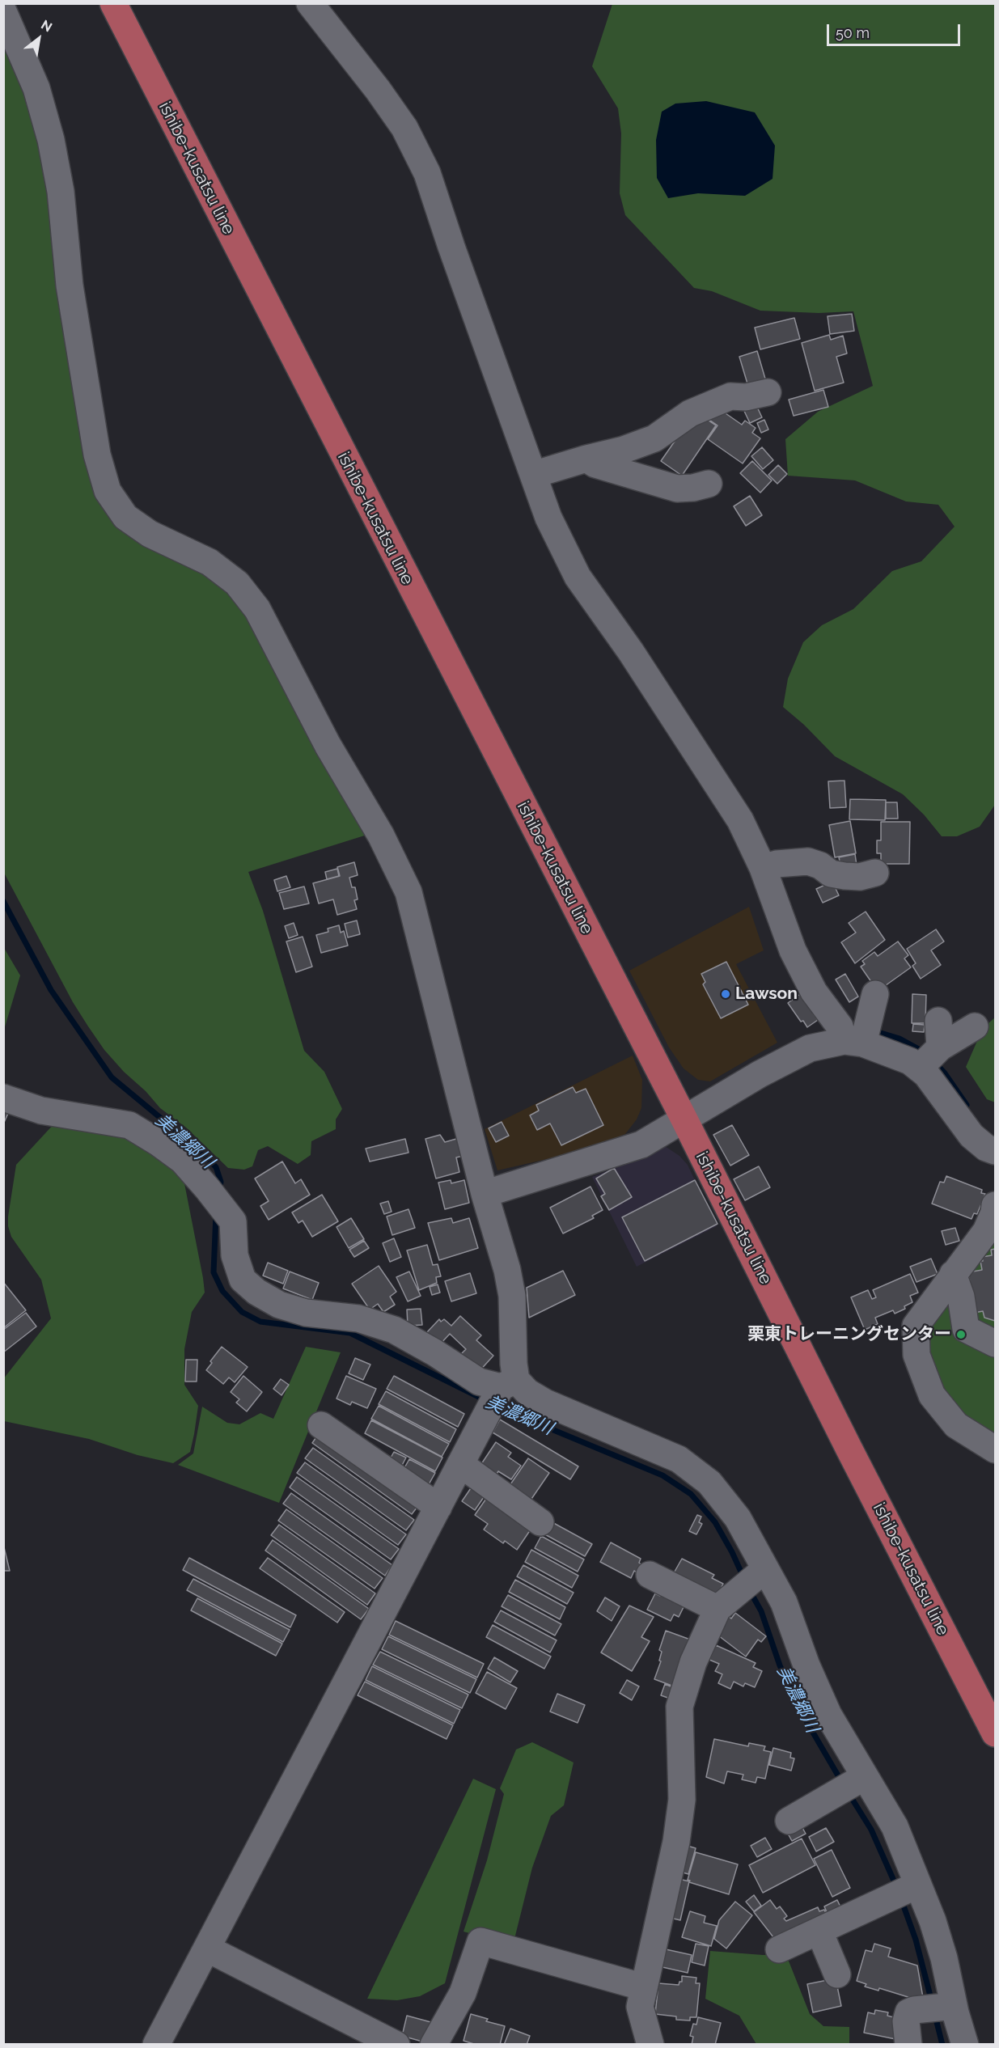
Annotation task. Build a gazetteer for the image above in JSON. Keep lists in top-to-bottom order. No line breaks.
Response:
{"streets":{"main road":["ishibe-kusatsu line"]},"water":["美濃郷川"],"places":["Lawson","栗東トレーニングセンター"],"scale_bar":"50 m","north":"top right"}
